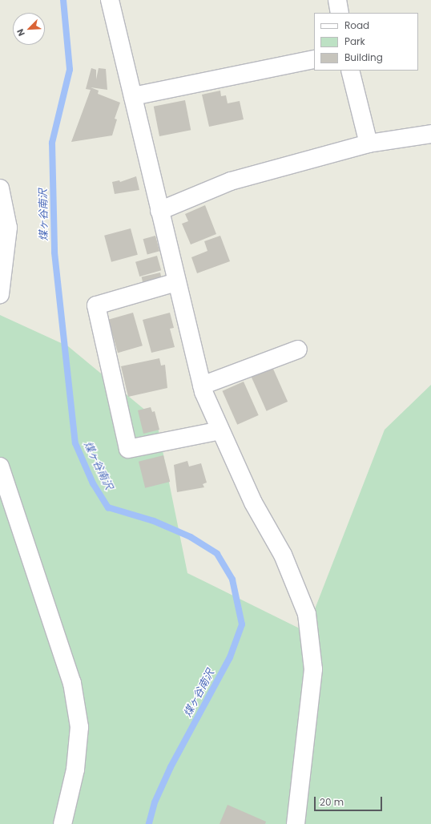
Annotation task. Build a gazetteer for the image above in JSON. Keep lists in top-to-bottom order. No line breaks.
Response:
{"water":["煤ヶ谷南沢"],"legend":["Road","Park","Building"],"scale_bar":"20 m","north":"bottom left"}
